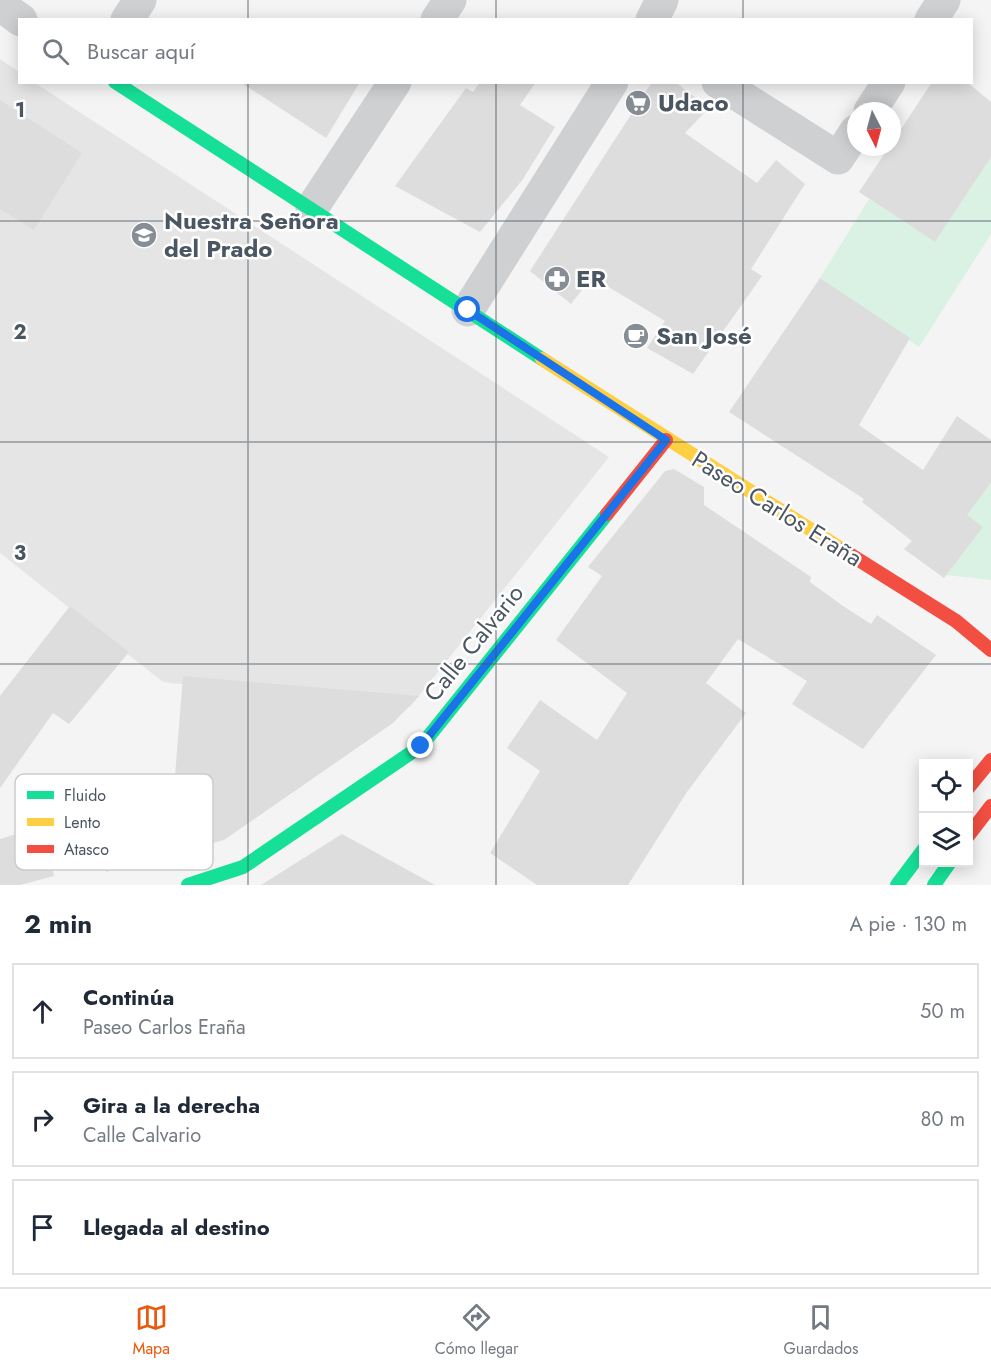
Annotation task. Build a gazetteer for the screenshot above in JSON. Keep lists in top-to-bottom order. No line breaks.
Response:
{"streets":{"main road":["Paseo Carlos Eraña","Calle Calvario"]},"crossings":[["Paseo Carlos Eraña","Calle Calvario"]],"places":{"supermarket":["Udaco"],"school or university":["Nuestra Señora del Prado"],"pharmacy":["ER"],"cafe":["San José"]},"legend":["Fluido","Lento","Atasco"],"north":"bottom","page":{"search":"Buscar aquí","heading":["2 min","A pie · 130 m"],"list":[["Continúa","Paseo Carlos Eraña","50 m"],["Gira a la derecha","Calle Calvario","80 m"],"Llegada al destino"],"nav":["Mapa","Cómo llegar","Guardados"]},"grid":{"rows":["1","2","3"]}}
